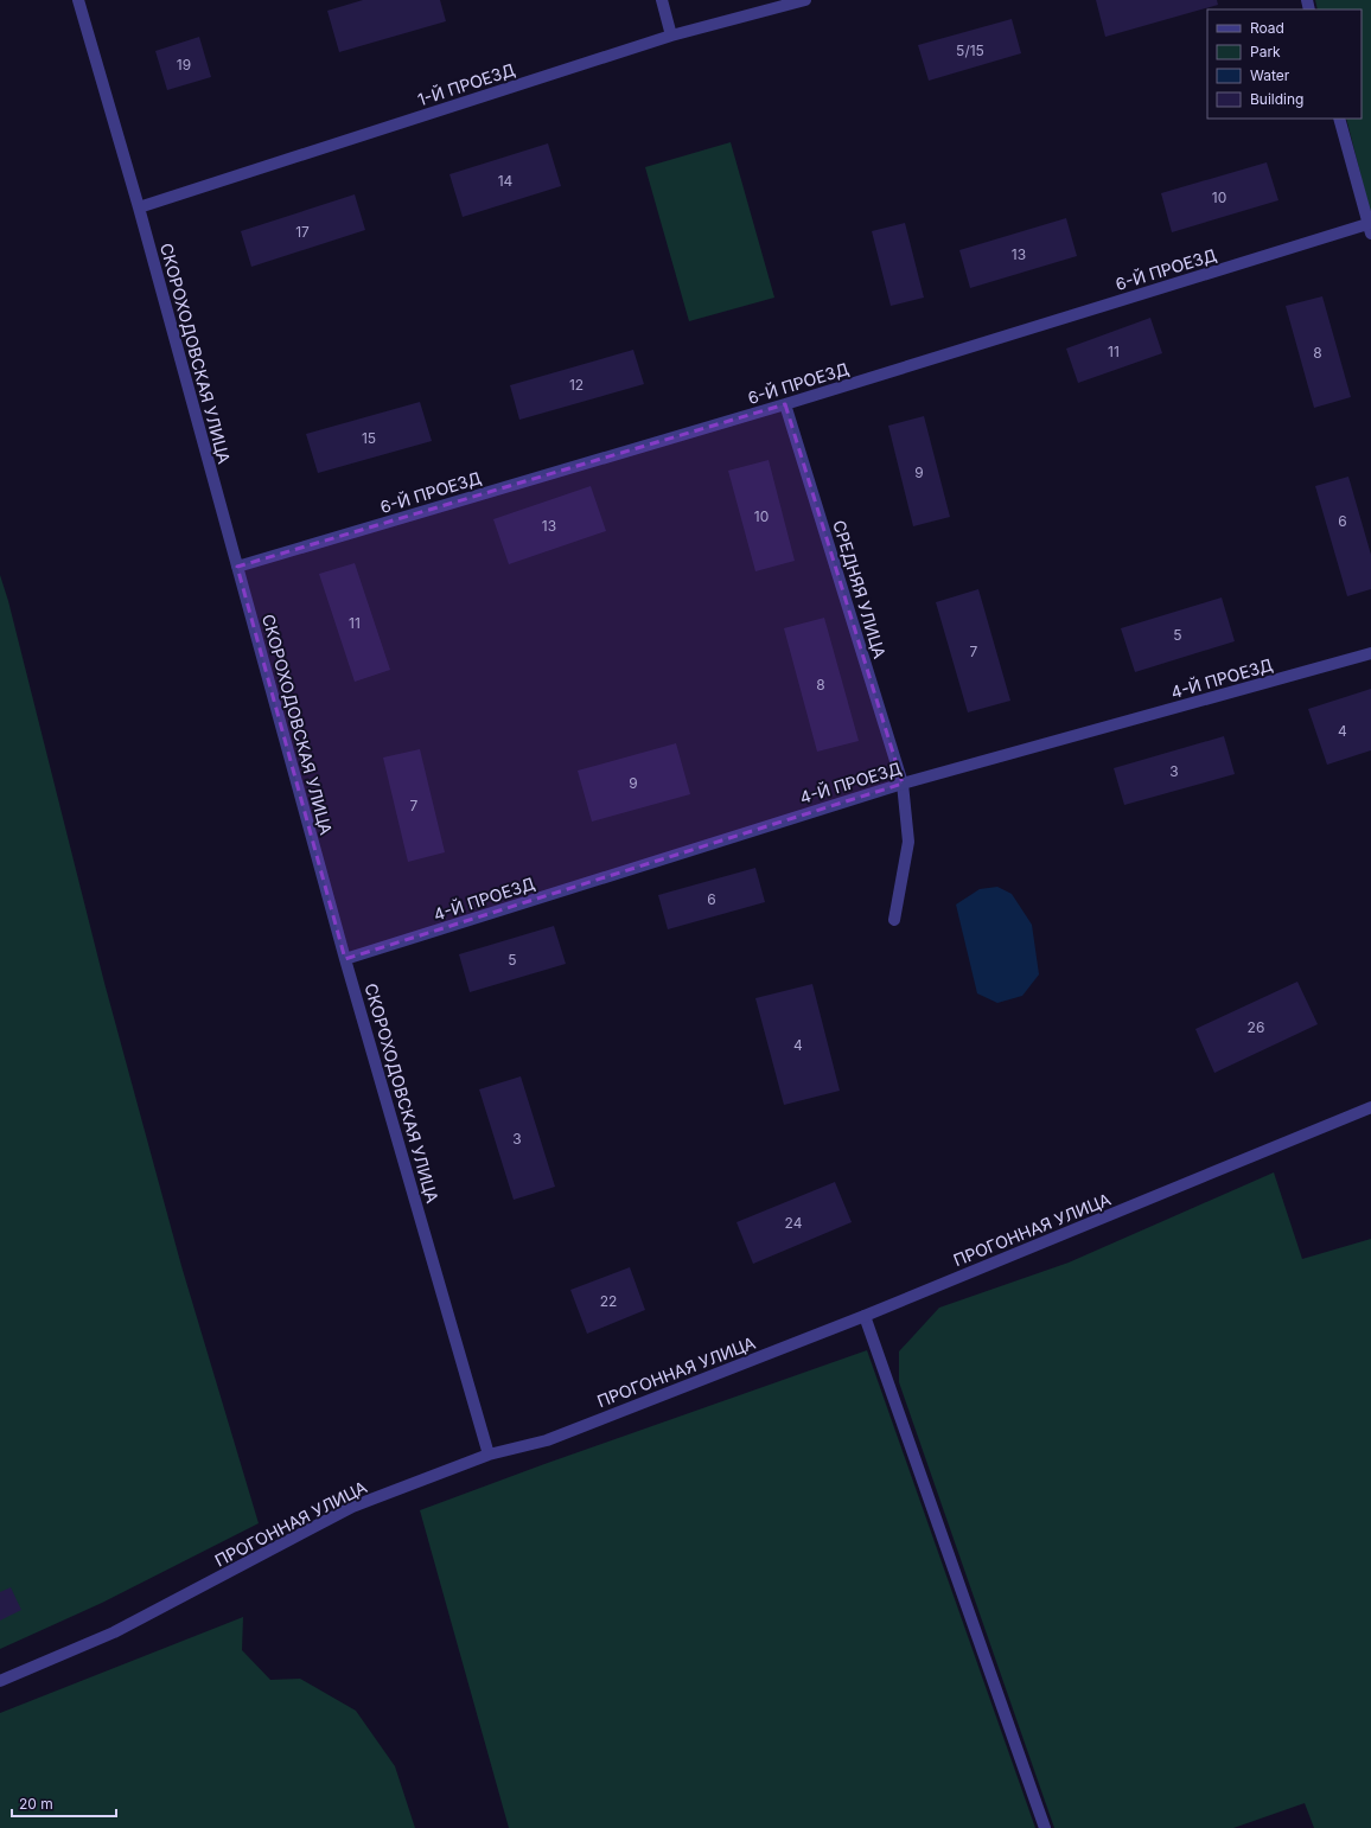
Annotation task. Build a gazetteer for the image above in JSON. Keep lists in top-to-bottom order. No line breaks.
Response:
{"streets":{"street":["1-Й ПРОЕЗД","6-Й ПРОЕЗД","СКОРОХОДОВСКАЯ УЛИЦА","СРЕДНЯЯ УЛИЦА","4-Й ПРОЕЗД","ПРОГОННАЯ УЛИЦА"]},"crossings":[["1-Й ПРОЕЗД","СКОРОХОДОВСКАЯ УЛИЦА"],["6-Й ПРОЕЗД","СКОРОХОДОВСКАЯ УЛИЦА"],["6-Й ПРОЕЗД","СРЕДНЯЯ УЛИЦА"],["СКОРОХОДОВСКАЯ УЛИЦА","4-Й ПРОЕЗД"],["СКОРОХОДОВСКАЯ УЛИЦА","ПРОГОННАЯ УЛИЦА"],["СРЕДНЯЯ УЛИЦА","4-Й ПРОЕЗД"]],"house_numbers":["5/15","19","14","10","17","13","11","8","12","15","9","10","6","13","11","5","7","8","4","3","9","7","6","5","26","4","3","24","22"],"legend":["Road","Park","Water","Building"],"scale_bar":"20 m"}
